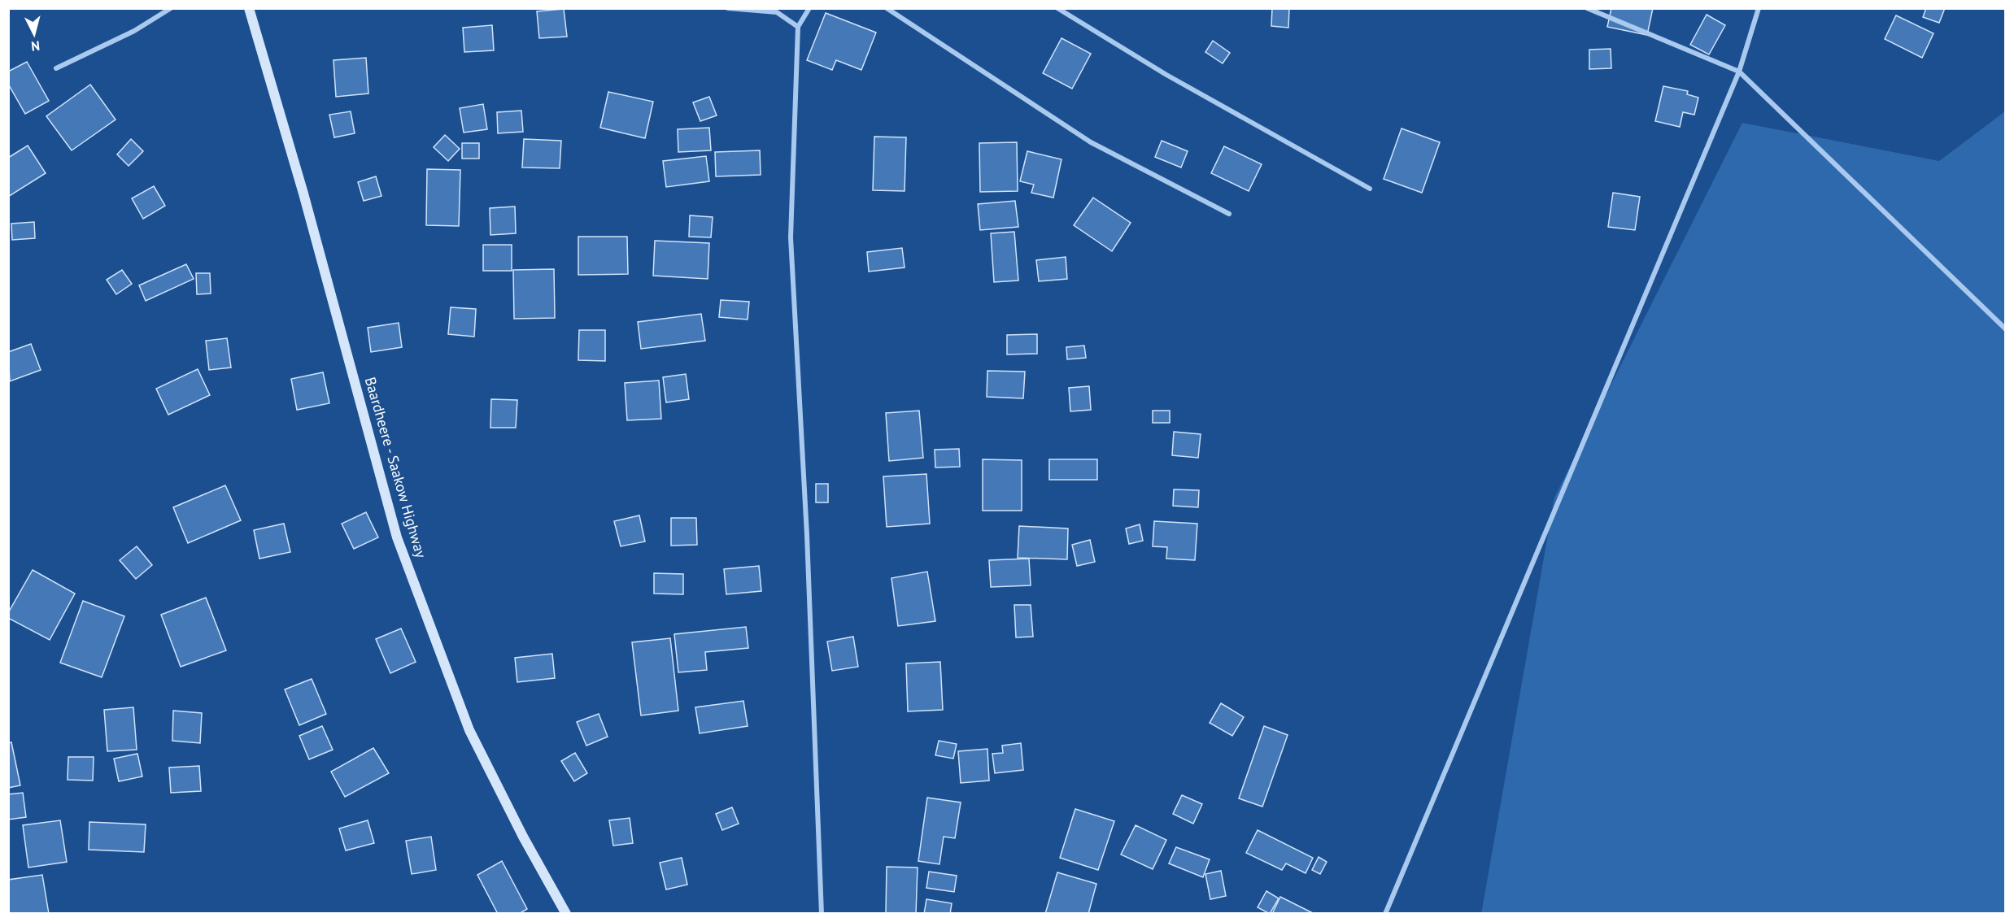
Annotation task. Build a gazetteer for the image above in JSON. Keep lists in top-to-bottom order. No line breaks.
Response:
{"streets":{"main road":["Baardheere - Saakow Highway"]},"north":"bottom"}
